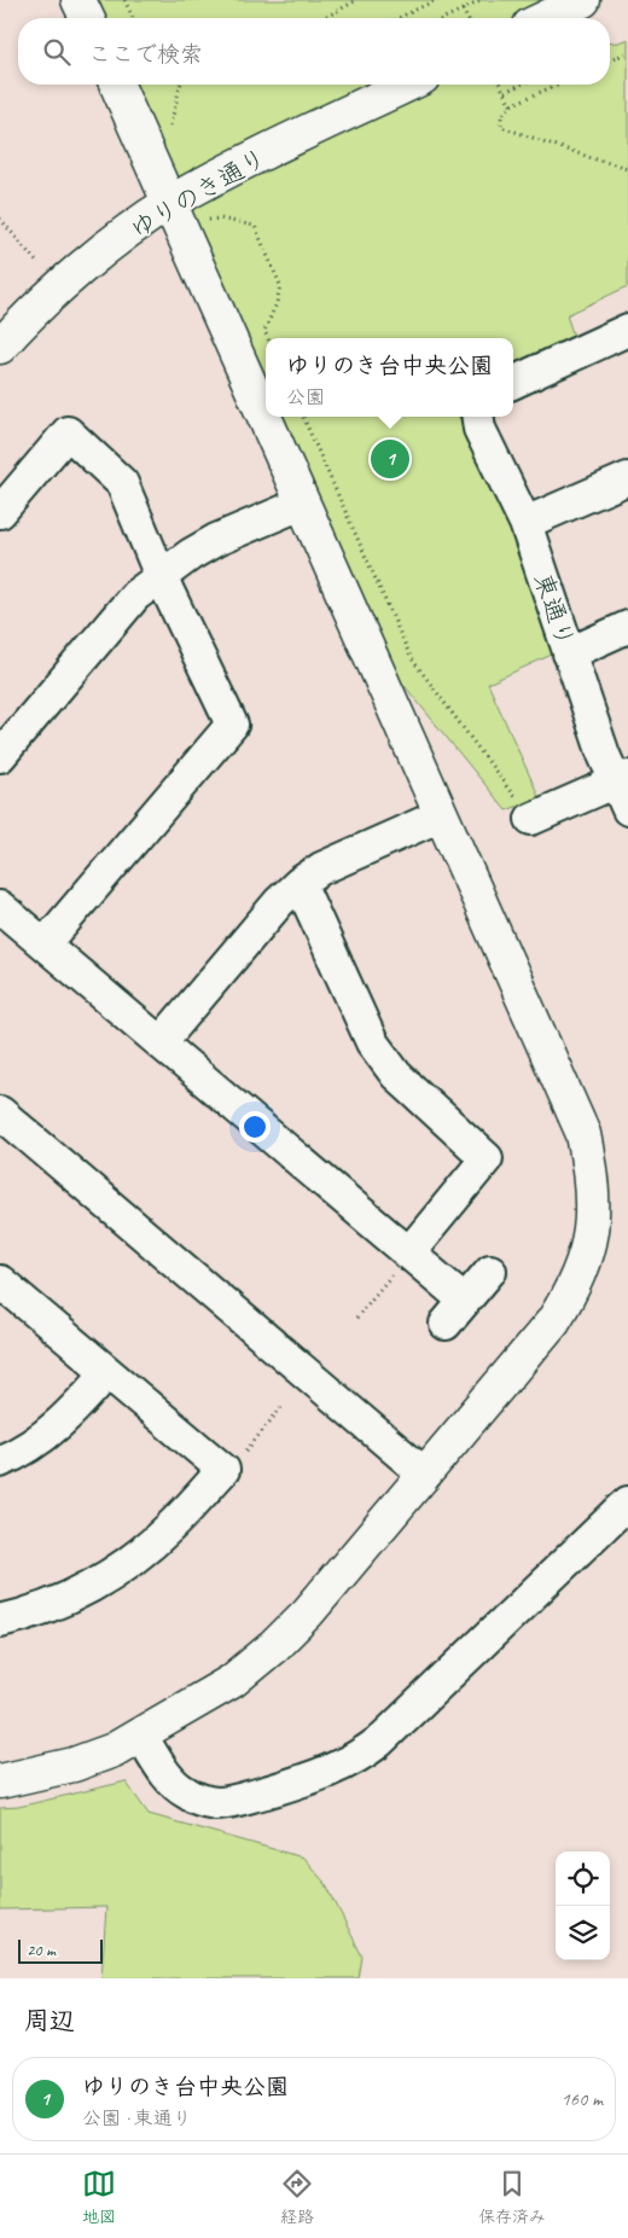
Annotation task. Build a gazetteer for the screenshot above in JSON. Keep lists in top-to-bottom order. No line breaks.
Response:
{"streets":{"street":["ゆりのき通り","東通り"]},"scale_bar":"20 m","page":{"search":"ここで検索","popup":["ゆりのき台中央公園","公園"],"pins":"1","scale":"20 m","heading":"周辺","list":[{"mark":"1","name":"ゆりのき台中央公園","note":"公園 · 東通り","value":"160 m"}],"nav":["地図","経路","保存済み"]}}
